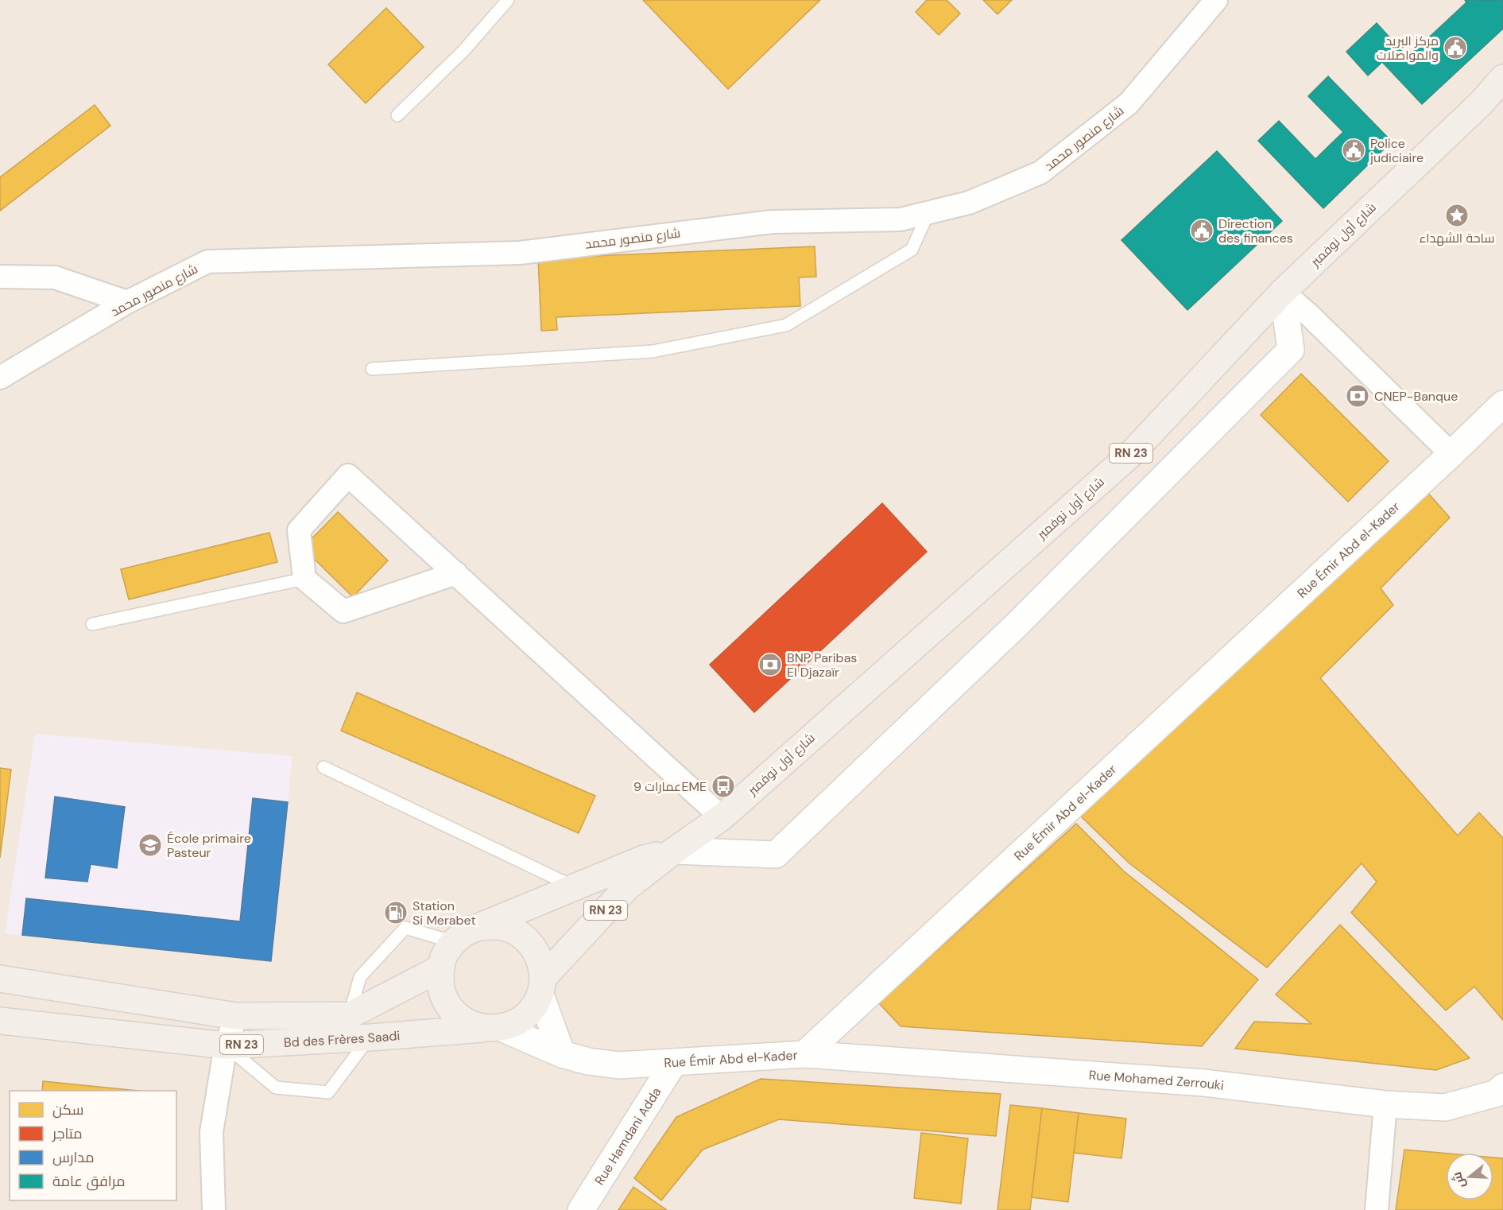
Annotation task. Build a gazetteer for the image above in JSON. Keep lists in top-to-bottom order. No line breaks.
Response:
{"streets":{"main road":["شارع أول نوفمبر","RN 23","Bd des Frères Saadi"],"street":["شارع منصور محمد","Rue Émir Abd el-Kader","Rue Mohamed Zerrouki","Rue Hamdani Adda"]},"crossings":[["شارع أول نوفمبر","RN 23"],["RN 23","Rue Émir Abd el-Kader"],["RN 23","Bd des Frères Saadi"],["Rue Émir Abd el-Kader","Bd des Frères Saadi"],["Rue Émir Abd el-Kader","Rue Mohamed Zerrouki"],["Rue Émir Abd el-Kader","Rue Hamdani Adda"]],"places":{"public building":["مركز البريد والمواصلات","Police judiciaire","Direction des finances"],"place":["ساحة الشهداء"],"bank":["CNEP-Banque","BNP Paribas El Djazaïr"],"bus stop":["عمارات 9EME"],"school or university":["École primaire Pasteur"],"fuel station":["Station Si Merabet"]},"legend":["سكن","متاجر","مدارس","مرافق عامة"],"north":"left"}
